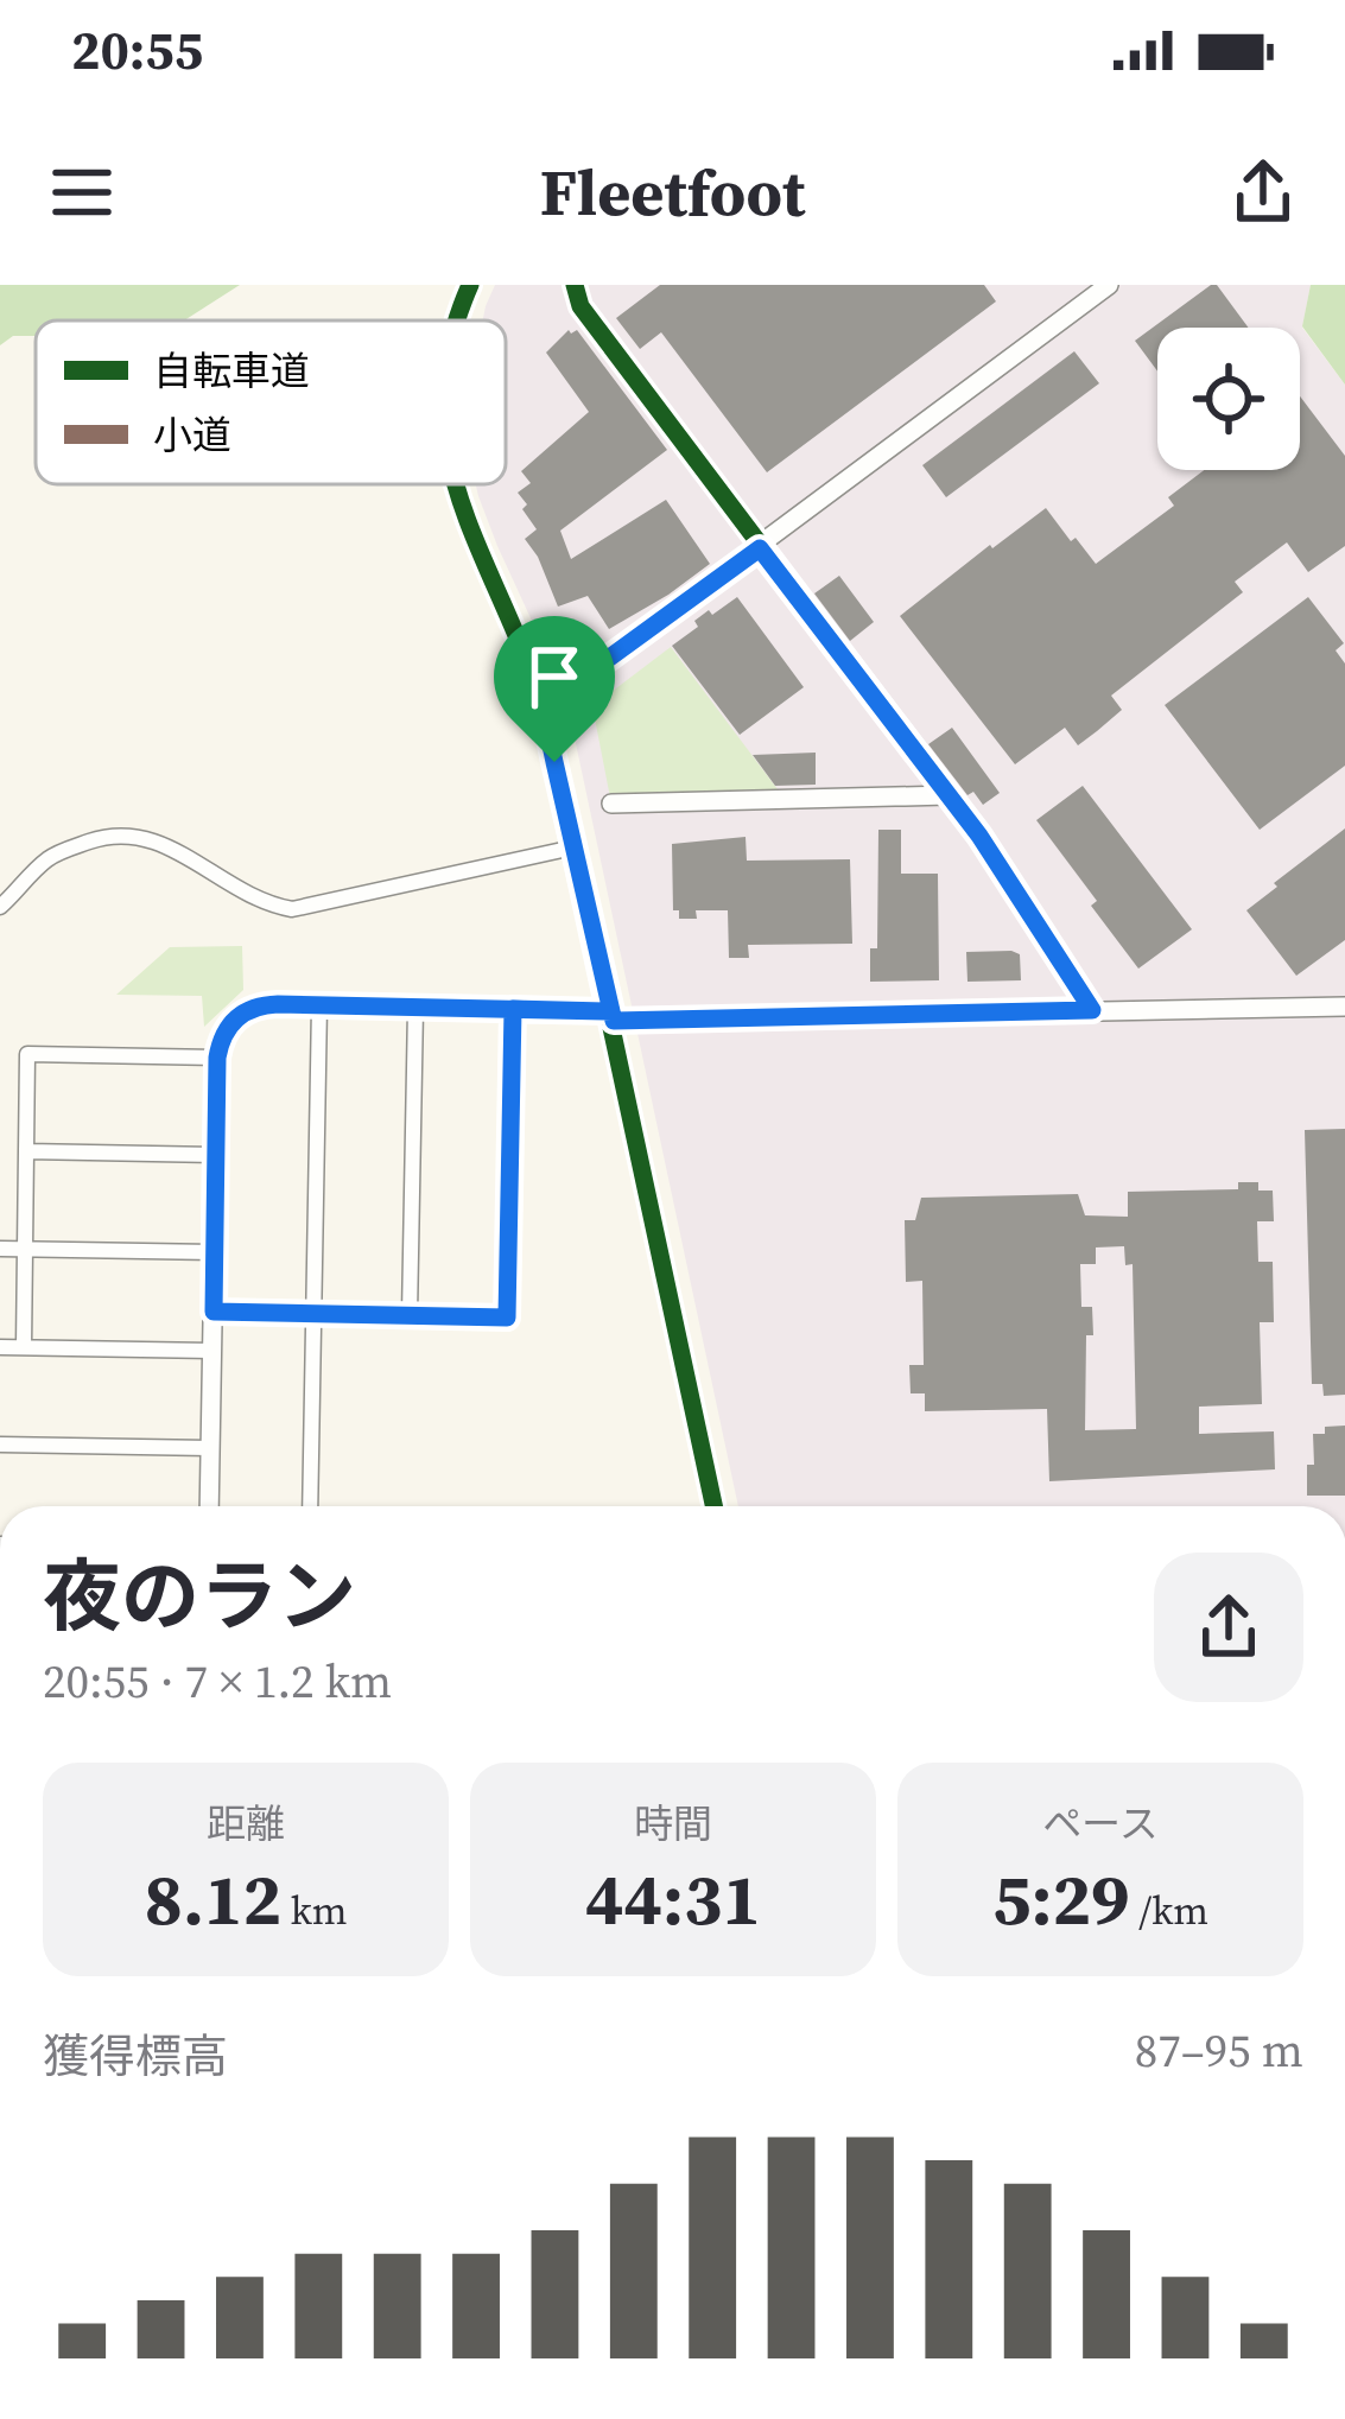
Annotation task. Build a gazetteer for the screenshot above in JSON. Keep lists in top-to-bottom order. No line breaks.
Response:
{"legend":["自転車道","小道"],"page":{"status":"20:55","header":"Fleetfoot","heading":["夜のラン","20:55 · 7 × 1.2 km"],"stats":[["距離","8.12 km"],["時間","44:31"],["ペース","5:29 /km"]],"chart":["獲得標高","87–95 m"]}}
